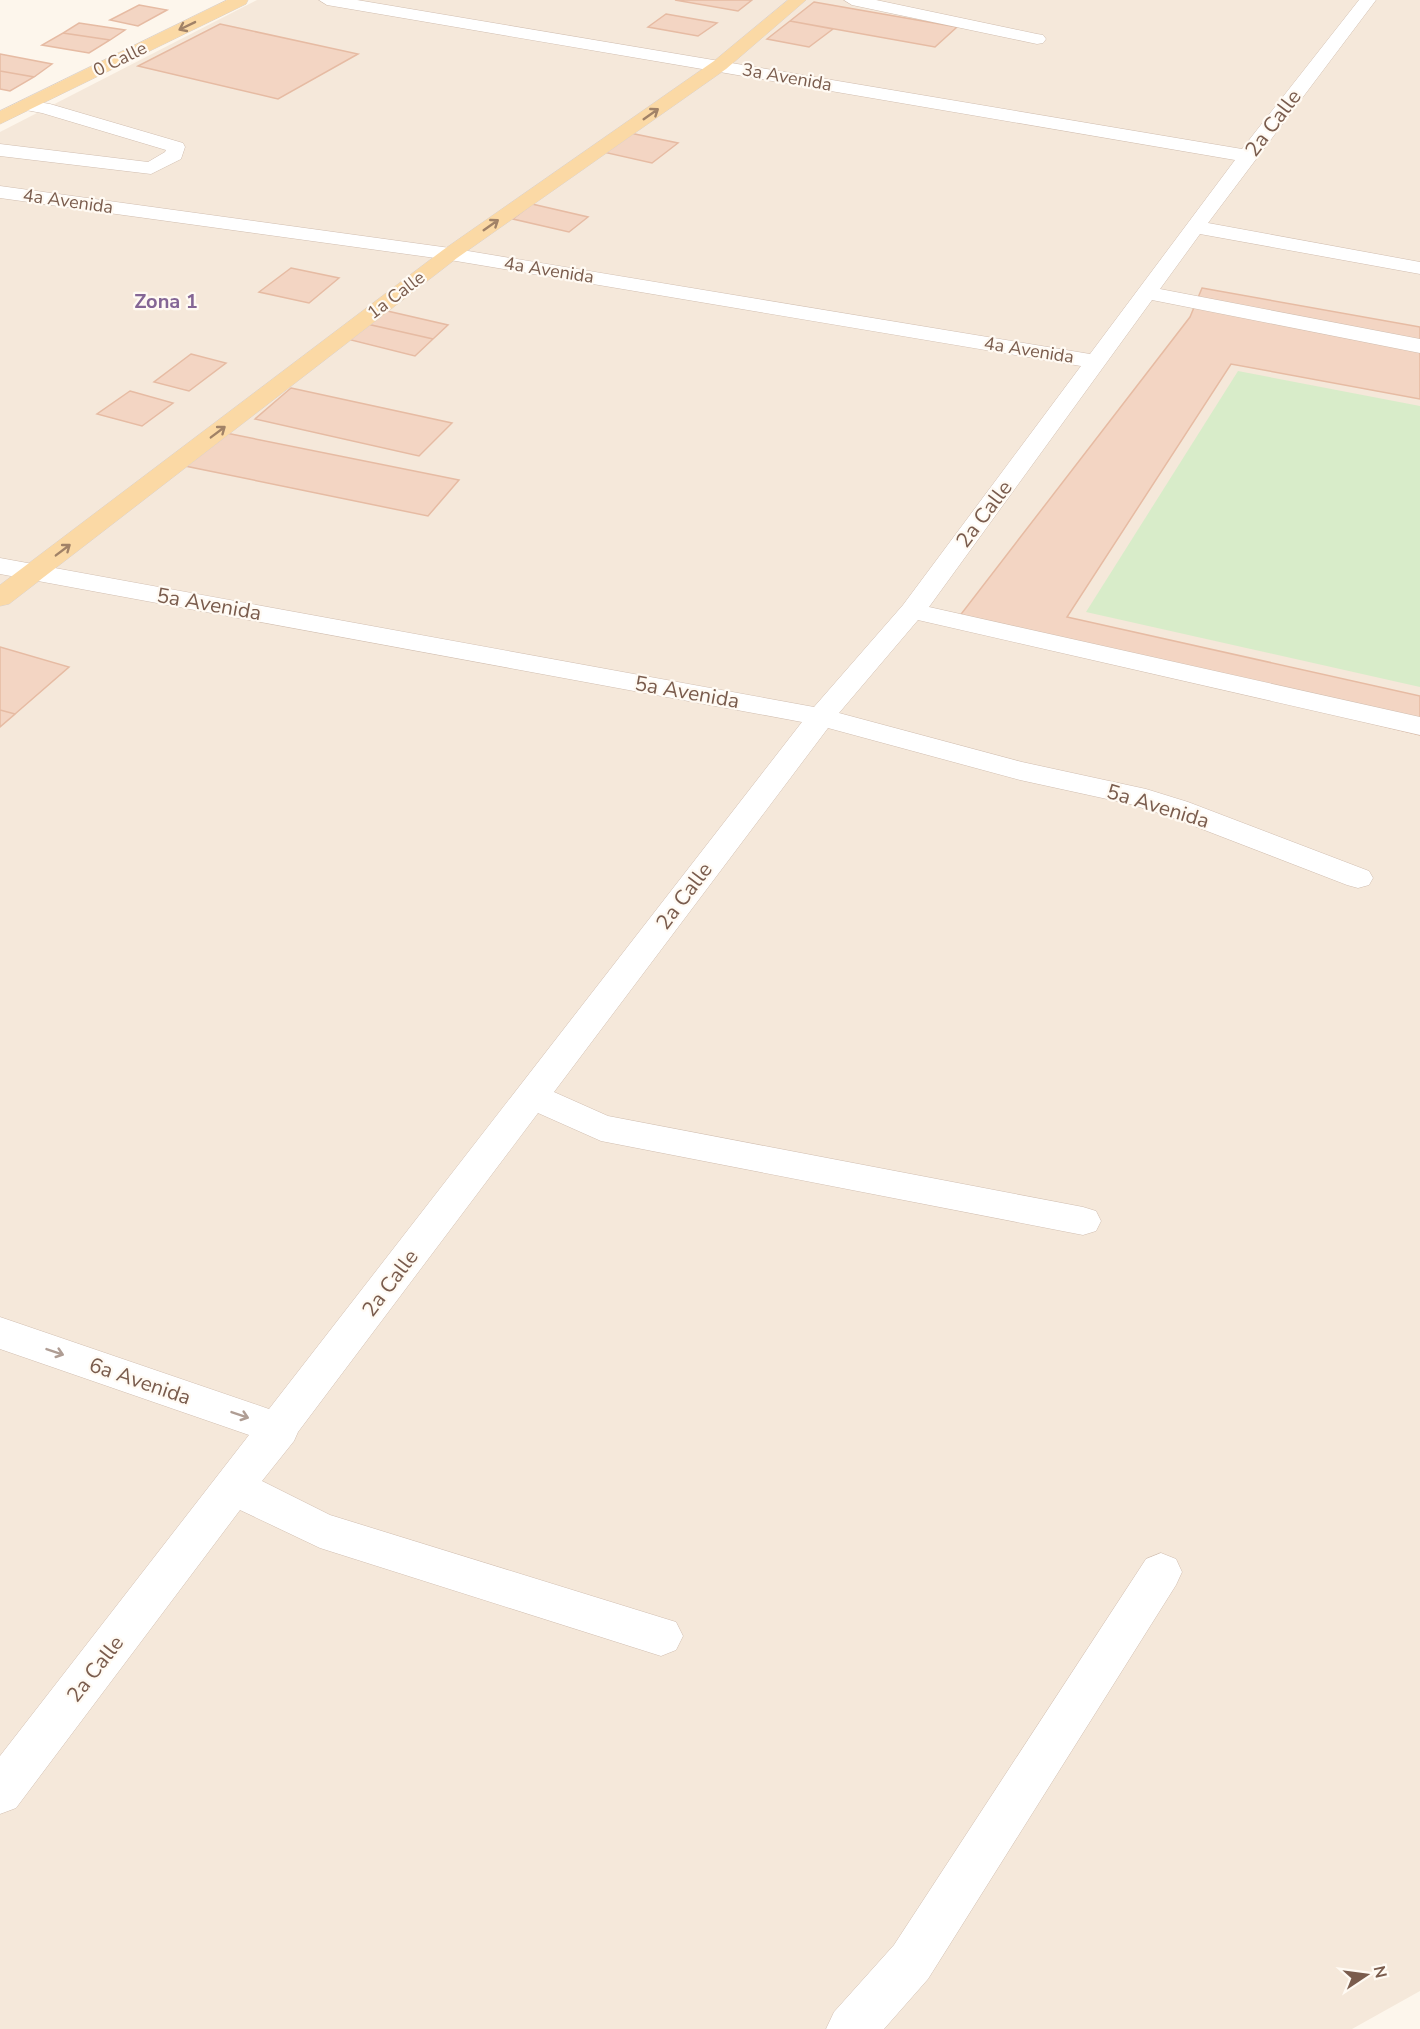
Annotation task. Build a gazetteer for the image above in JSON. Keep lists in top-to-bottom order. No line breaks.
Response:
{"streets":{"main road":["0 Calle","1a Calle"],"street":["3a Avenida","2a Calle","4a Avenida","5a Avenida","6a Avenida"]},"crossings":[["3a Avenida","2a Calle"],["3a Avenida","1a Calle"],["2a Calle","4a Avenida"],["2a Calle","5a Avenida"],["2a Calle","6a Avenida"],["4a Avenida","1a Calle"],["1a Calle","5a Avenida"]],"one_way":["0 Calle","1a Calle","6a Avenida"],"districts":["Zona 1"],"north":"right"}
